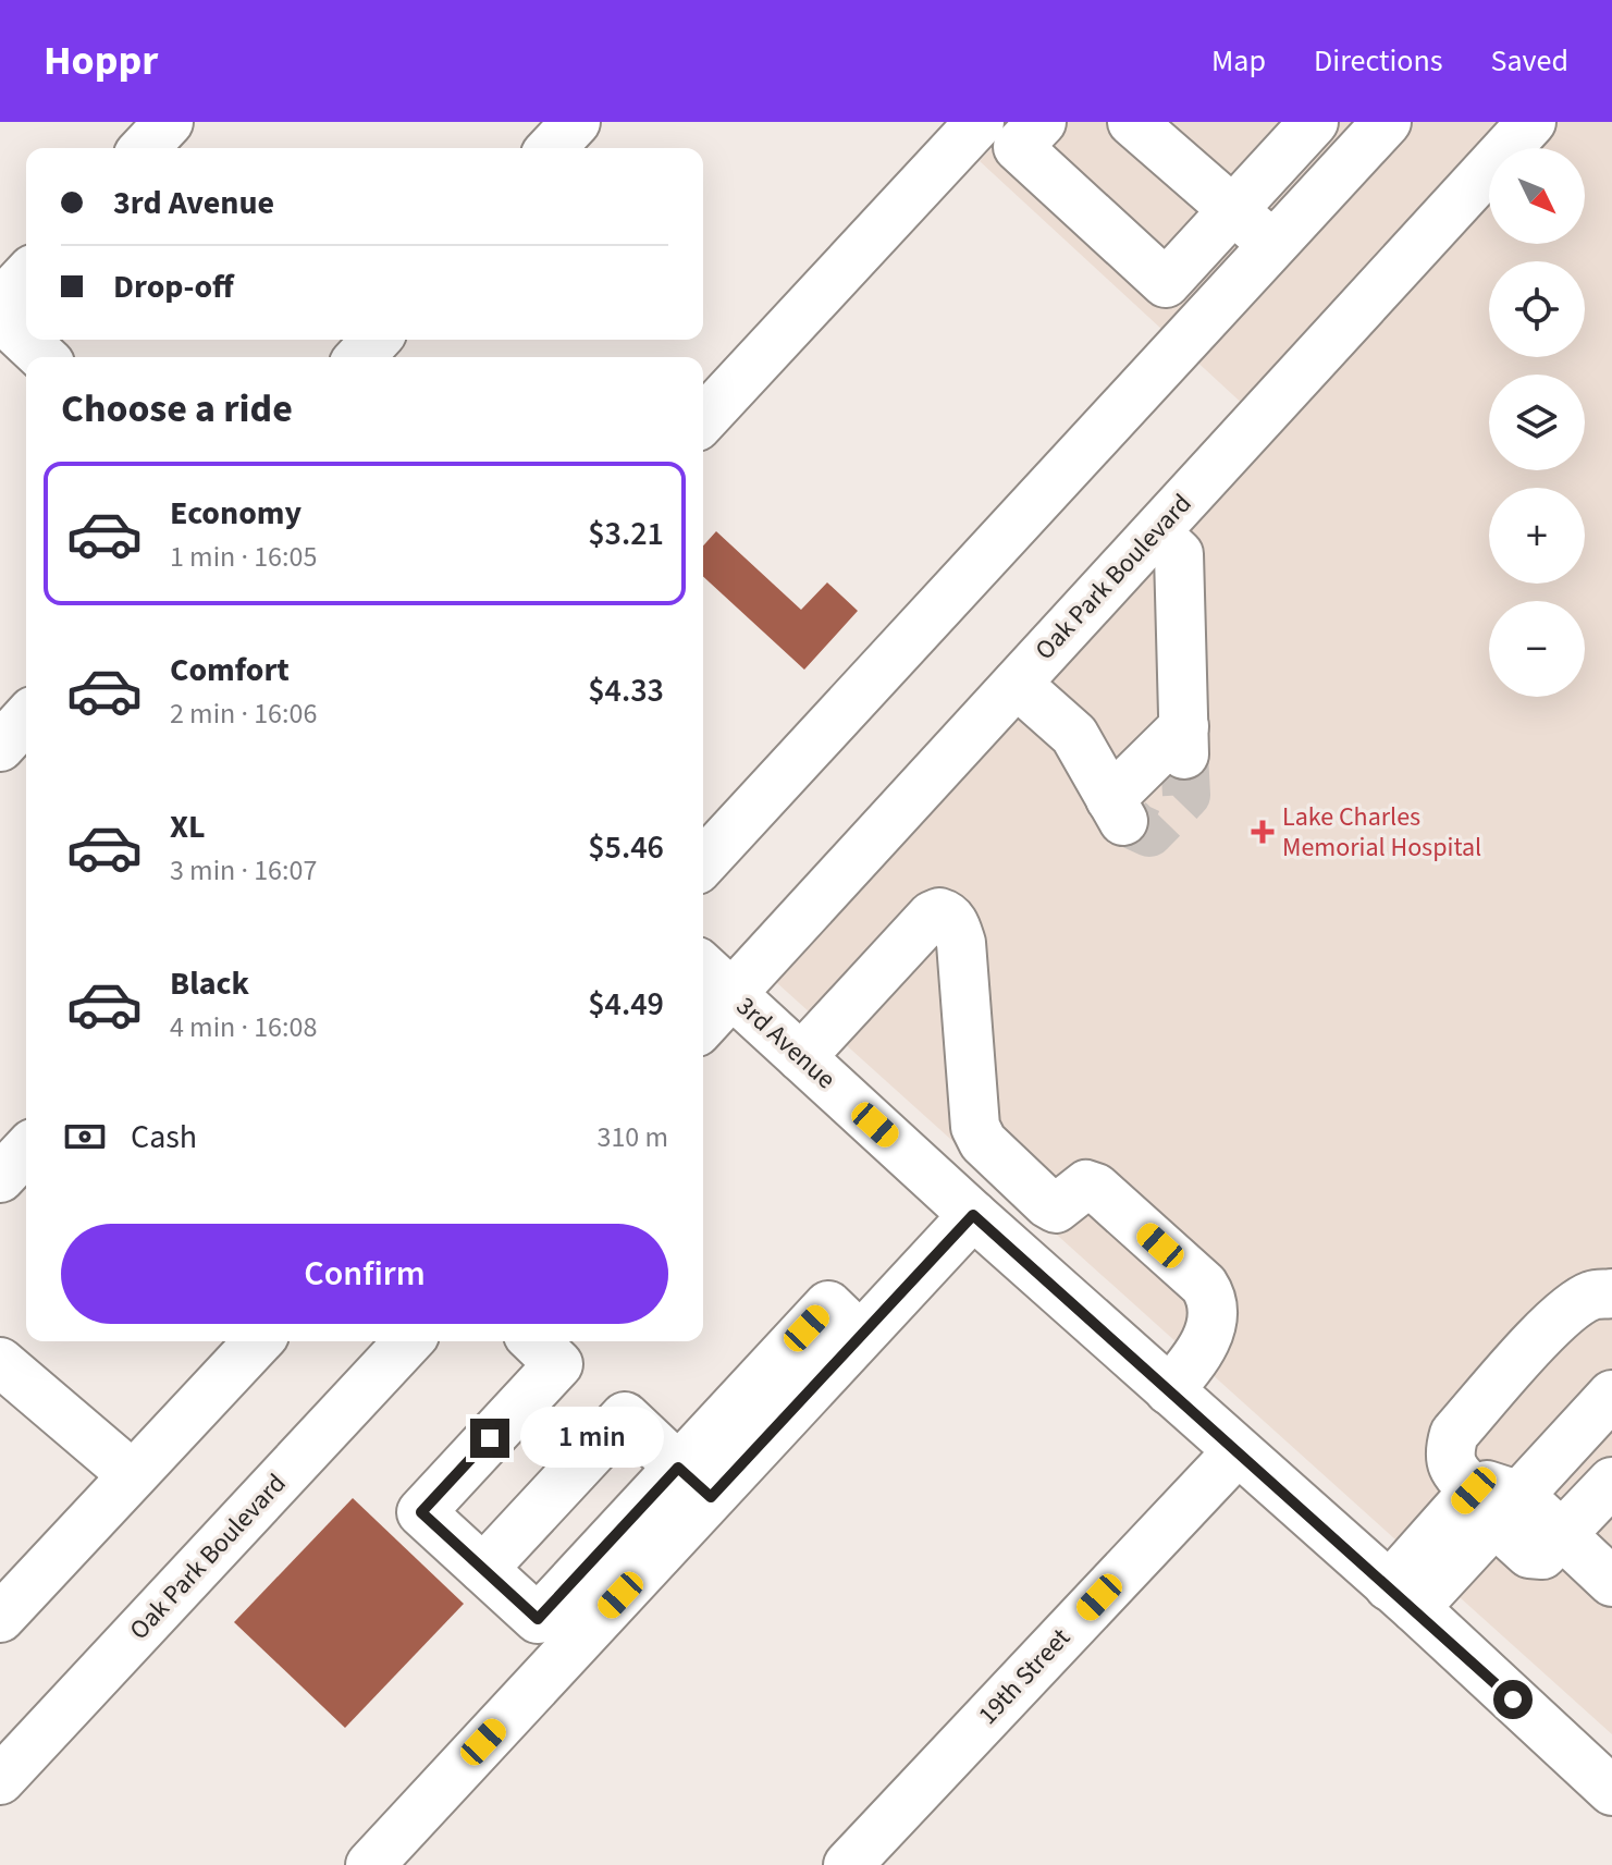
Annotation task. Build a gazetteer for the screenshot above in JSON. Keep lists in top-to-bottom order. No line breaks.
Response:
{"streets":{"street":["Oak Park Boulevard","3rd Avenue","19th Street"]},"crossings":[["Oak Park Boulevard","3rd Avenue"],["3rd Avenue","19th Street"]],"places":{"health":["Lake Charles Memorial Hospital"]},"north":"bottom right","page":{"header":"Hoppr","nav":["Map","Directions","Saved"],"map_buttons":["+","−"],"banner":["3rd Avenue","Drop-off"],"heading":"Choose a ride","list":[{"name":"Economy","note":"1 min · 16:05","value":"$3.21"},{"name":"Comfort","note":"2 min · 16:06","value":"$4.33"},{"name":"XL","note":"3 min · 16:07","value":"$5.46"},{"name":"Black","note":"4 min · 16:08","value":"$4.49"}],"pay":["Cash","310 m"],"buttons":"Confirm","bubble":"1 min"}}
